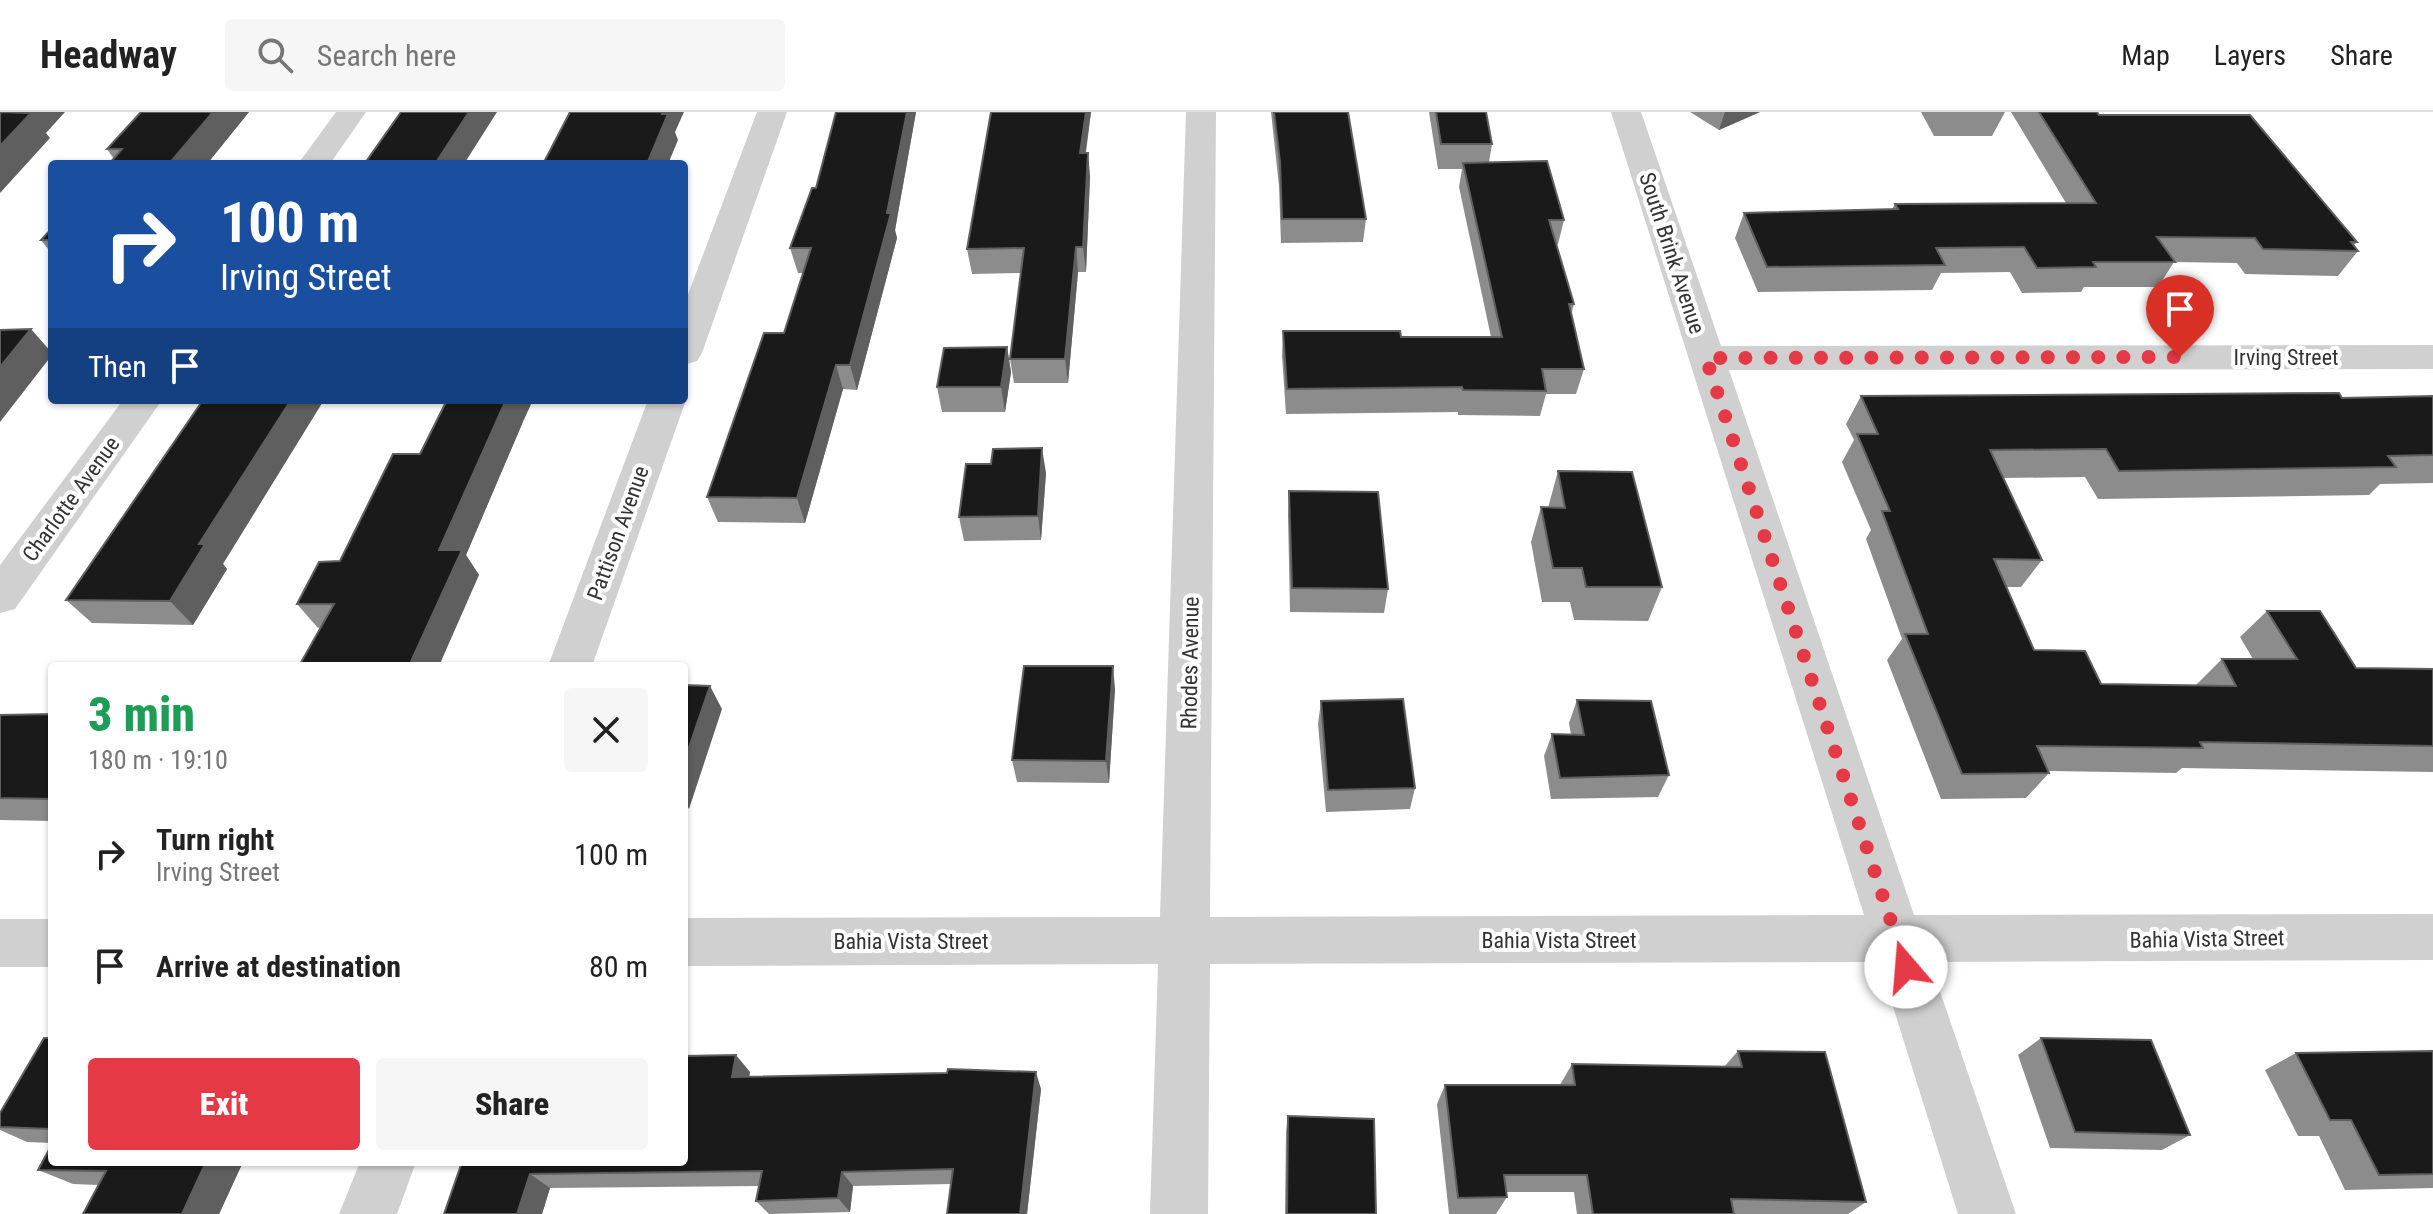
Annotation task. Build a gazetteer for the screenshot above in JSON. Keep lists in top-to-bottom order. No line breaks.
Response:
{"streets":{"street":["South Brink Avenue","Irving Street","Charlotte Avenue","Pattison Avenue","Rhodes Avenue","Bahia Vista Street"]},"crossings":[["South Brink Avenue","Irving Street"],["South Brink Avenue","Bahia Vista Street"],["Rhodes Avenue","Bahia Vista Street"]],"page":{"header":"Headway","search":"Search here","nav":["Map","Layers","Share"],"turn":["100 m","Irving Street"],"then":"Then","heading":["3 min","180 m · 19:10"],"list":[{"name":"Turn right","note":"Irving Street","value":"100 m"},{"name":"Arrive at destination","value":"80 m"}],"buttons":["Exit","Share"]}}
